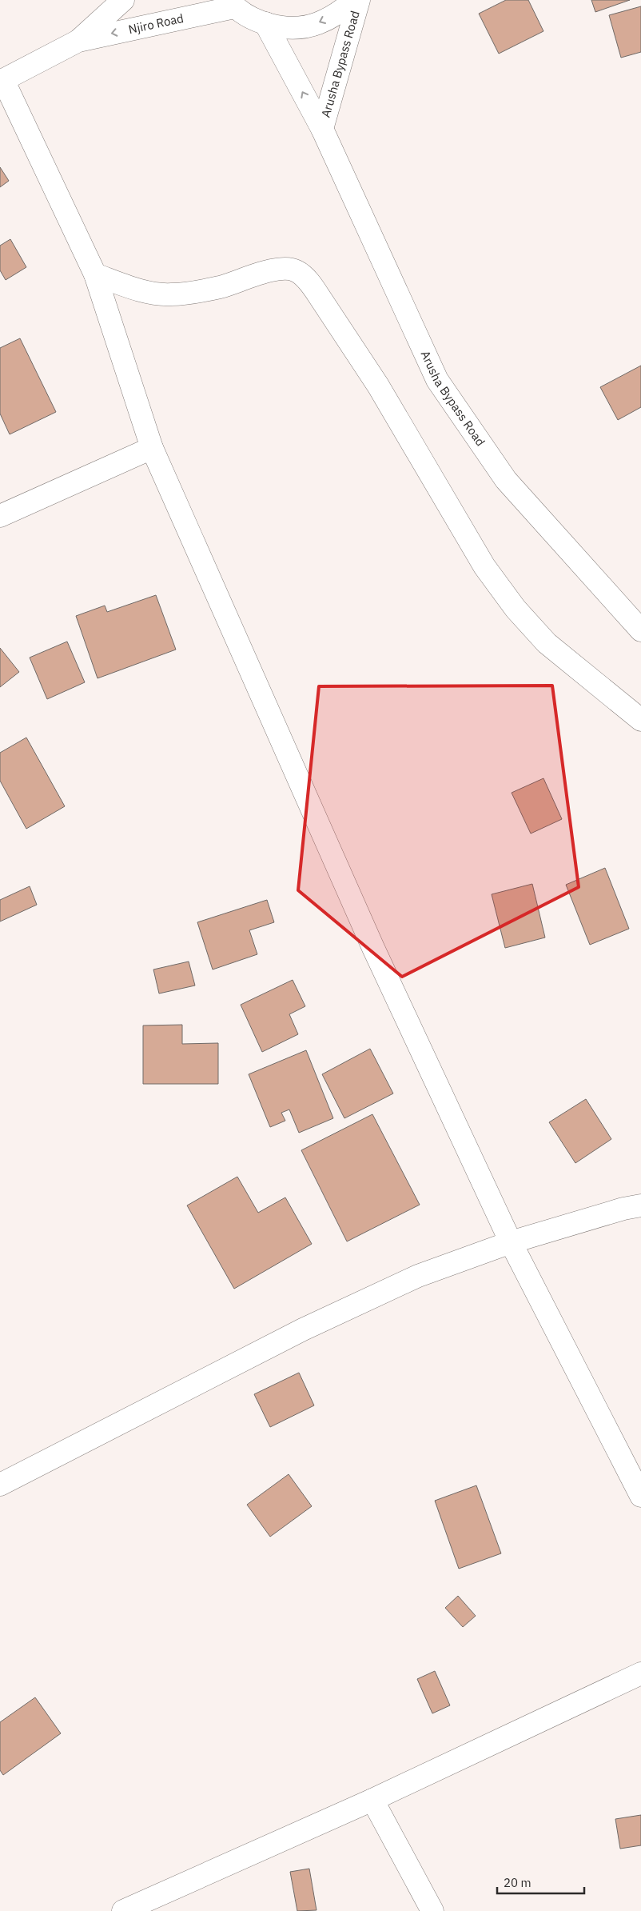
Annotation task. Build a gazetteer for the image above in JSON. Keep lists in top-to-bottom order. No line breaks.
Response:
{"streets":{"street":["Njiro Road","Arusha Bypass Road"]},"crossings":[["Njiro Road","Arusha Bypass Road"]],"one_way":["Njiro Road"],"scale_bar":"20 m"}
